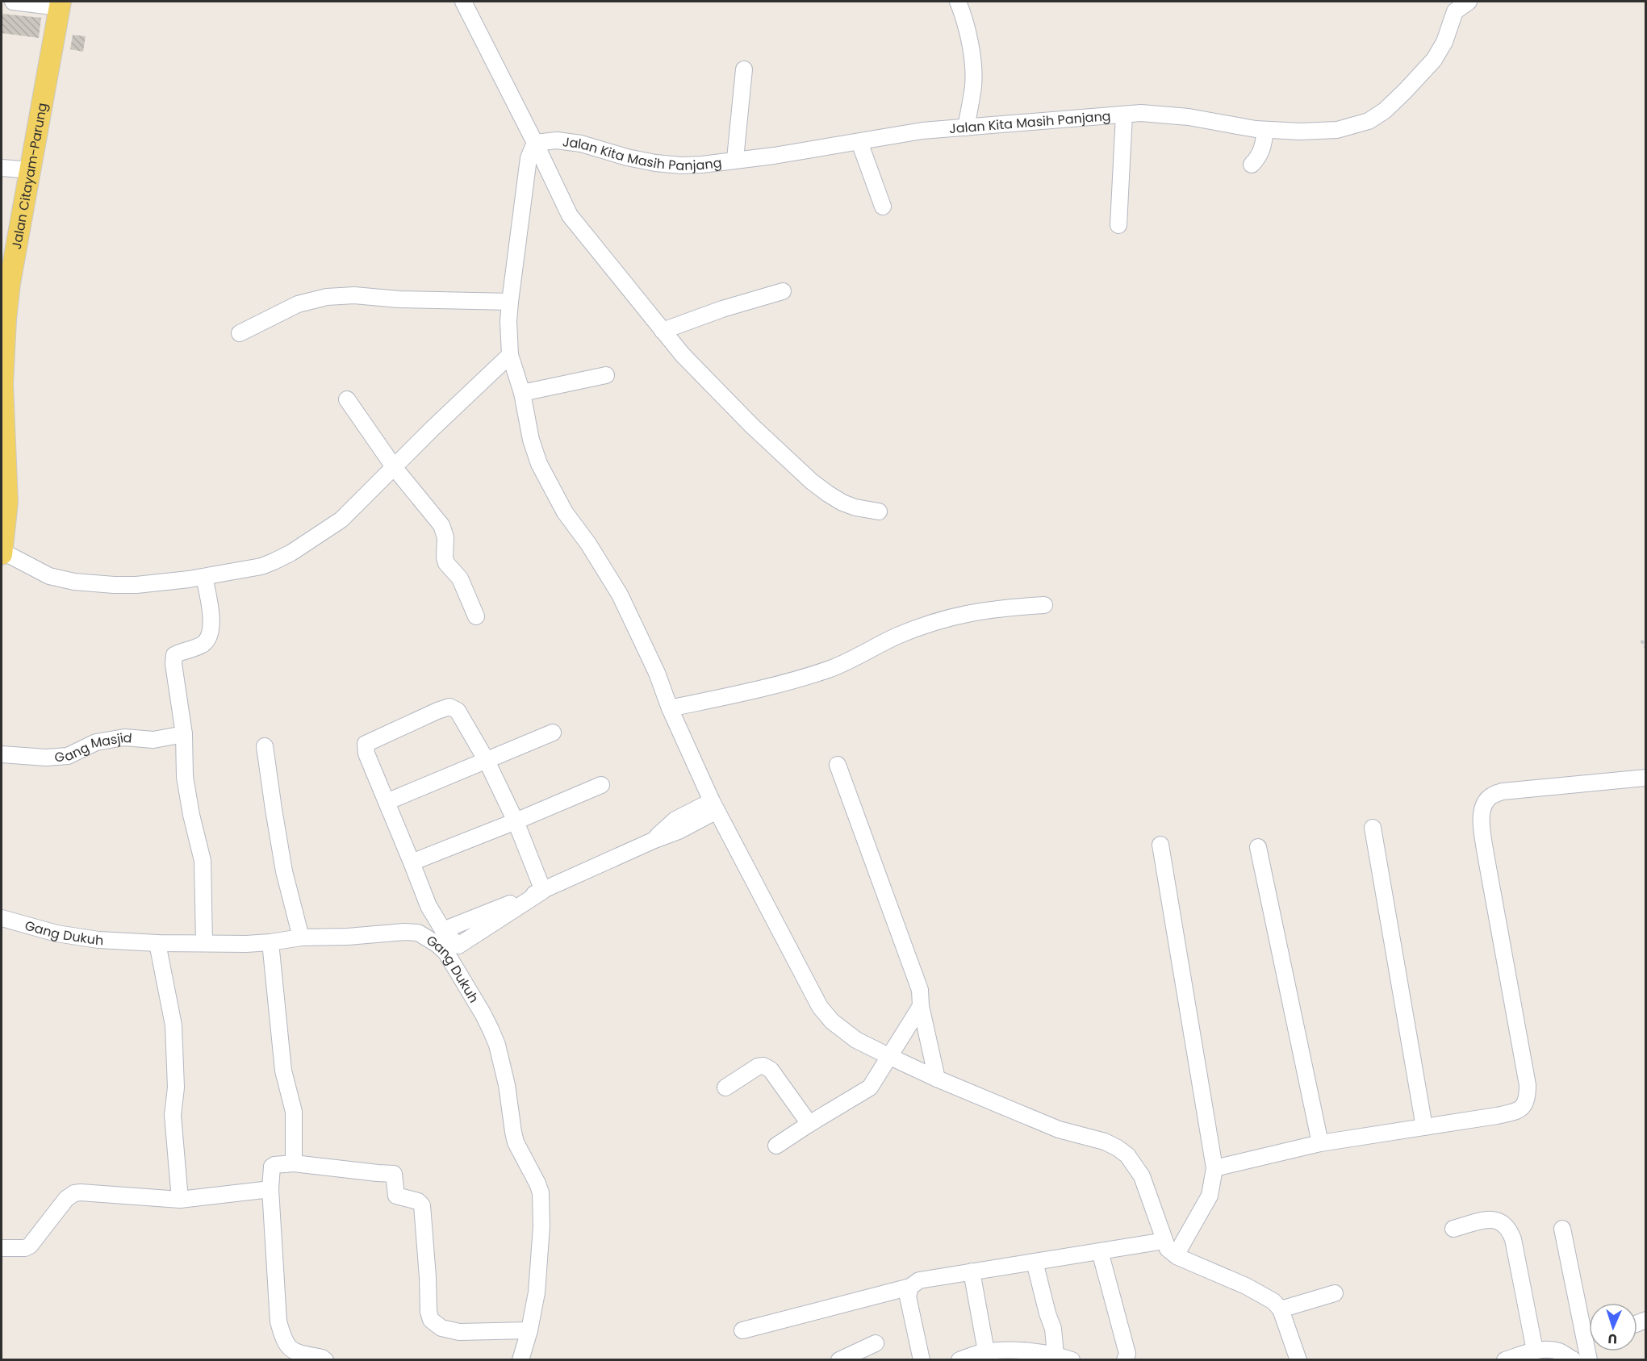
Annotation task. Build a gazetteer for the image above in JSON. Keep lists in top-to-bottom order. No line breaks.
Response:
{"streets":{"main road":["Jalan Citayam-Parung"],"street":["Jalan Kita Masih Panjang","Gang Masjid","Gang Dukuh"]},"north":"bottom"}
